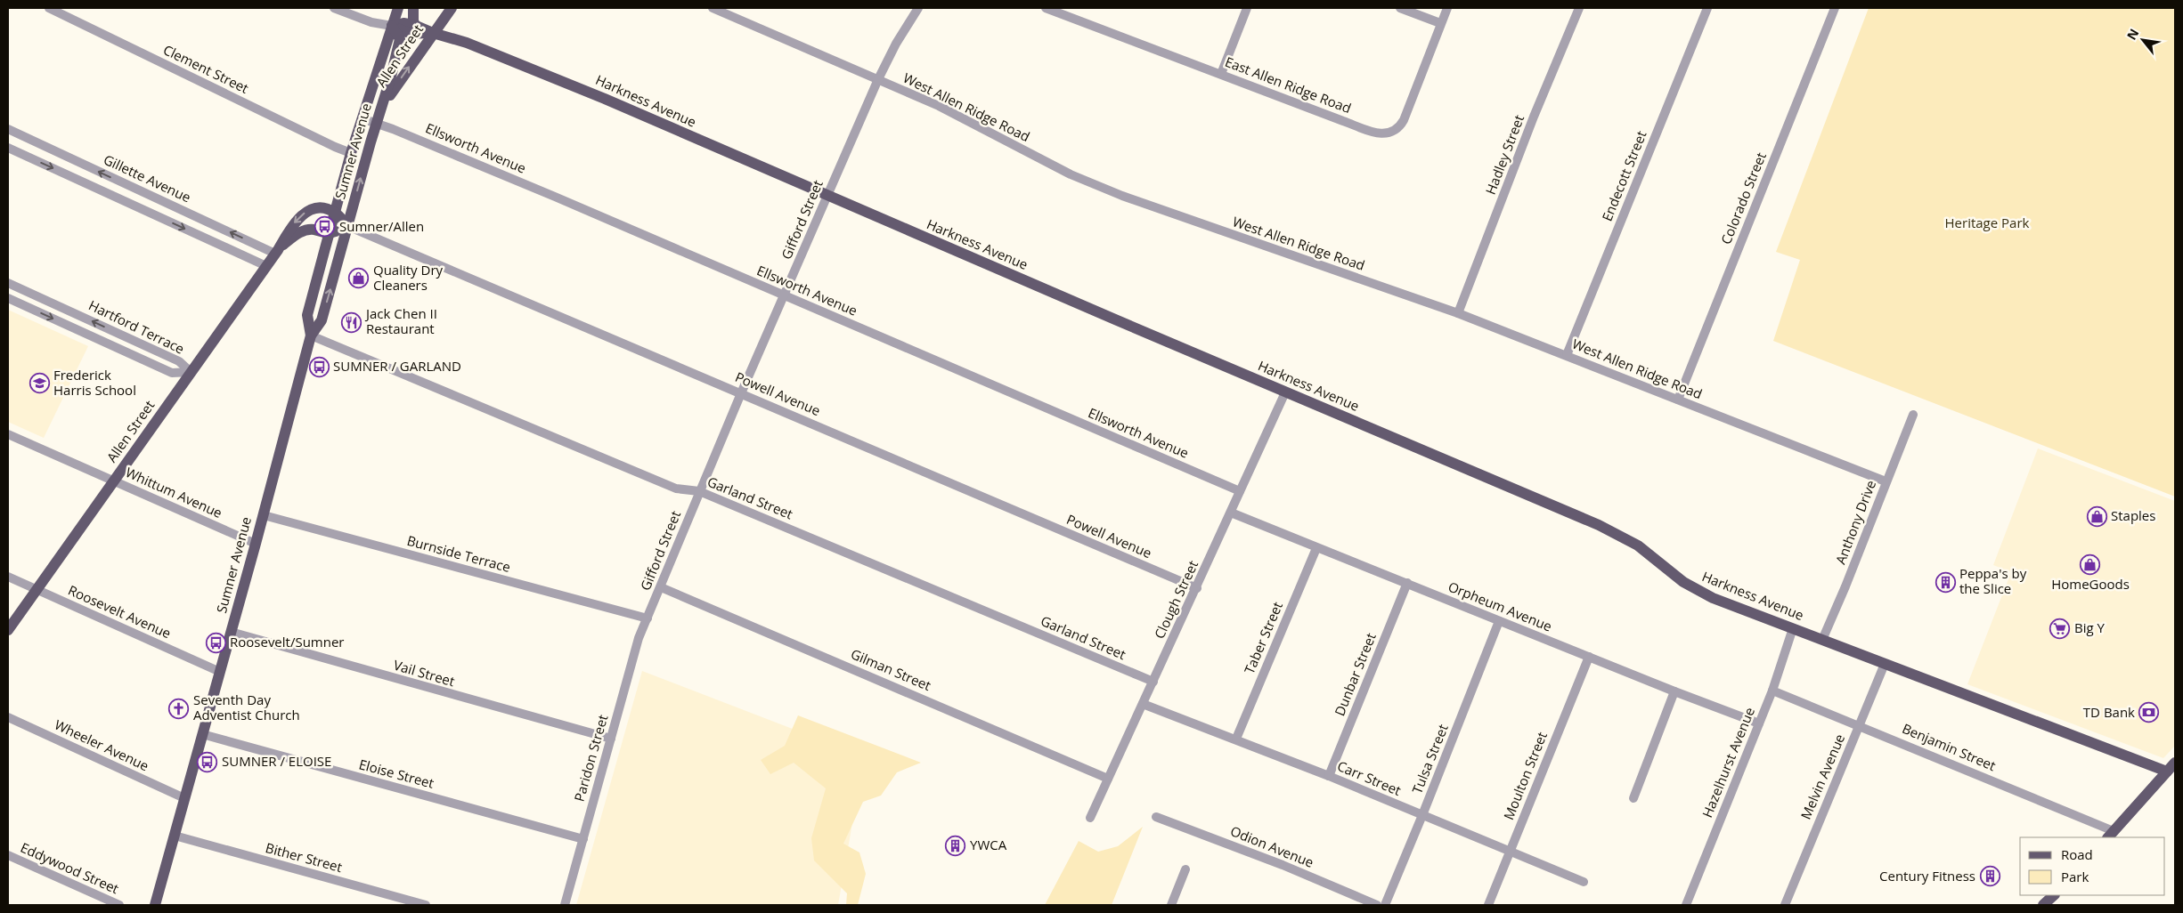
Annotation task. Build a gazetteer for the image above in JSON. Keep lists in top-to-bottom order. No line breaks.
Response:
{"streets":{"main road":["Allen Street","Harkness Avenue","Sumner Avenue"],"street":["Clement Street","East Allen Ridge Road","West Allen Ridge Road","Ellsworth Avenue","Hadley Street","Endecott Street","Gillette Avenue","Colorado Street","Gifford Street","Hartford Terrace","Powell Avenue","Whittum Avenue","Garland Street","Anthony Drive","Burnside Terrace","Clough Street","Orpheum Avenue","Roosevelt Avenue","Taber Street","Gilman Street","Vail Street","Dunbar Street","Wheeler Avenue","Benjamin Street","Paridon Street","Tulsa Street","Hazelhurst Avenue","Eloise Street","Moulton Street","Melvin Avenue","Carr Street","Odion Avenue","Bither Street","Eddywood Street"]},"crossings":[["Allen Street","Harkness Avenue"],["Allen Street","Ellsworth Avenue"],["Allen Street","Sumner Avenue"],["Allen Street","Gillette Avenue"],["Allen Street","Hartford Terrace"],["Allen Street","Whittum Avenue"],["Allen Street","Roosevelt Avenue"],["Clement Street","Sumner Avenue"],["Harkness Avenue","Gifford Street"],["Harkness Avenue","Anthony Drive"],["Harkness Avenue","Clough Street"],["Harkness Avenue","Hazelhurst Avenue"],["Harkness Avenue","Melvin Avenue"],["West Allen Ridge Road","Hadley Street"],["West Allen Ridge Road","Endecott Street"],["West Allen Ridge Road","Colorado Street"],["West Allen Ridge Road","Gifford Street"],["West Allen Ridge Road","Anthony Drive"],["Ellsworth Avenue","Sumner Avenue"],["Ellsworth Avenue","Gifford Street"],["Ellsworth Avenue","Clough Street"],["Sumner Avenue","Powell Avenue"],["Sumner Avenue","Whittum Avenue"],["Sumner Avenue","Garland Street"],["Sumner Avenue","Burnside Terrace"],["Sumner Avenue","Roosevelt Avenue"],["Sumner Avenue","Vail Street"],["Sumner Avenue","Wheeler Avenue"],["Sumner Avenue","Eloise Street"],["Sumner Avenue","Bither Street"],["Gifford Street","Powell Avenue"],["Gifford Street","Garland Street"],["Gifford Street","Burnside Terrace"],["Gifford Street","Gilman Street"],["Gifford Street","Paridon Street"],["Powell Avenue","Clough Street"],["Garland Street","Clough Street"],["Burnside Terrace","Paridon Street"],["Clough Street","Orpheum Avenue"],["Clough Street","Gilman Street"],["Clough Street","Carr Street"],["Orpheum Avenue","Taber Street"],["Orpheum Avenue","Dunbar Street"],["Orpheum Avenue","Tulsa Street"],["Orpheum Avenue","Hazelhurst Avenue"],["Orpheum Avenue","Moulton Street"],["Taber Street","Carr Street"],["Vail Street","Paridon Street"],["Dunbar Street","Carr Street"],["Benjamin Street","Hazelhurst Avenue"],["Benjamin Street","Melvin Avenue"],["Paridon Street","Eloise Street"],["Tulsa Street","Carr Street"],["Moulton Street","Carr Street"]],"parks":["Heritage Park"],"places":{"bus stop":["Sumner/Allen","SUMNER / GARLAND","Roosevelt/Sumner","SUMNER / ELOISE"],"shop":["Quality Dry Cleaners","Staples","HomeGoods"],"restaurant":["Jack Chen II Restaurant"],"school or university":["Frederick Harris School"],"building":["Peppa's by the Slice","YWCA","Century Fitness"],"supermarket":["Big Y"],"church":["Seventh Day Adventist Church"],"bank":["TD Bank"]},"legend":["Road","Park"],"north":"top left"}
